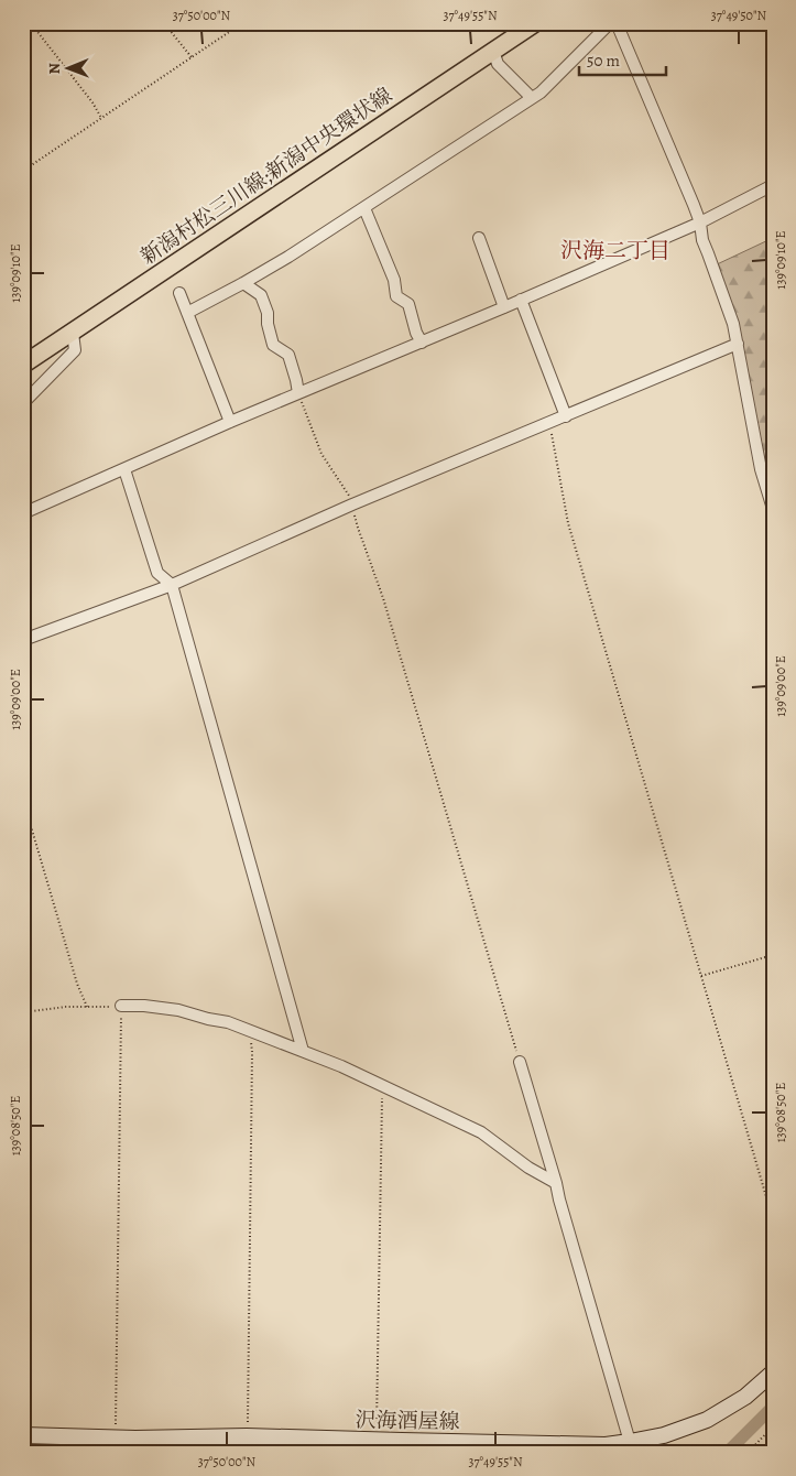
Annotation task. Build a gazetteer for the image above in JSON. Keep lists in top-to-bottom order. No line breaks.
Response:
{"streets":{"main road":["新潟村松三川線;新潟中央環状線","沢海酒屋線"]},"districts":["沢海二丁目"],"scale_bar":"50 m","north":"left","coordinates":["37°50'00\"N","37°49'55\"N","37°49'50\"N","139°09'10\"E","139°09'00\"E","139°08'50\"E"]}
